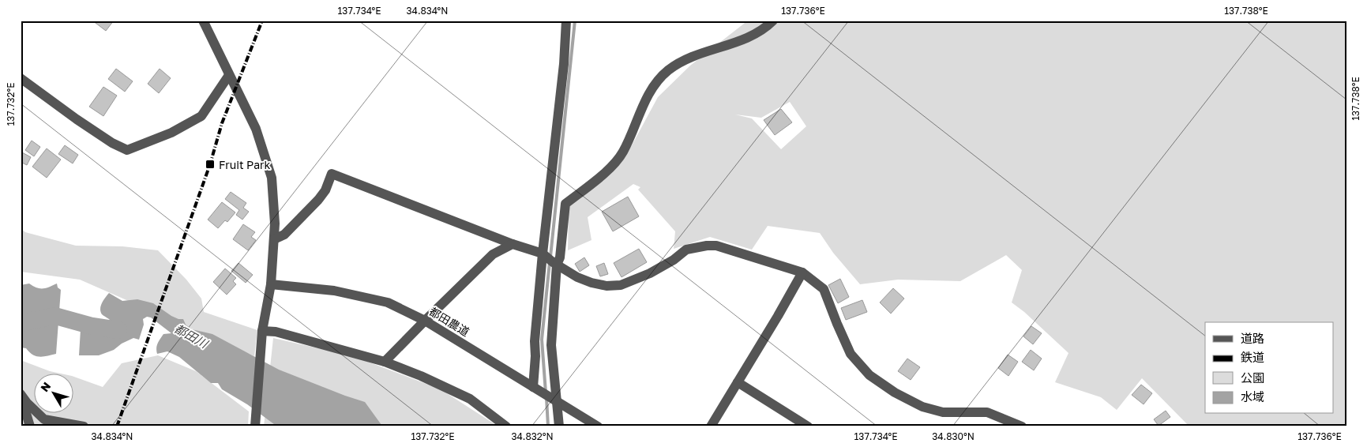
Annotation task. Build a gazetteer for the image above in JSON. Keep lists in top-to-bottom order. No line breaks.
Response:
{"streets":{"street":["都田農道"]},"water":["都田川"],"places":{"transit":["Fruit Park"]},"legend":["道路","鉄道","公園","水域"],"north":"top left","coordinates":["137.734°E","34.834°N","137.736°E","137.738°E","137.732°E","34.832°N","34.830°N"]}
